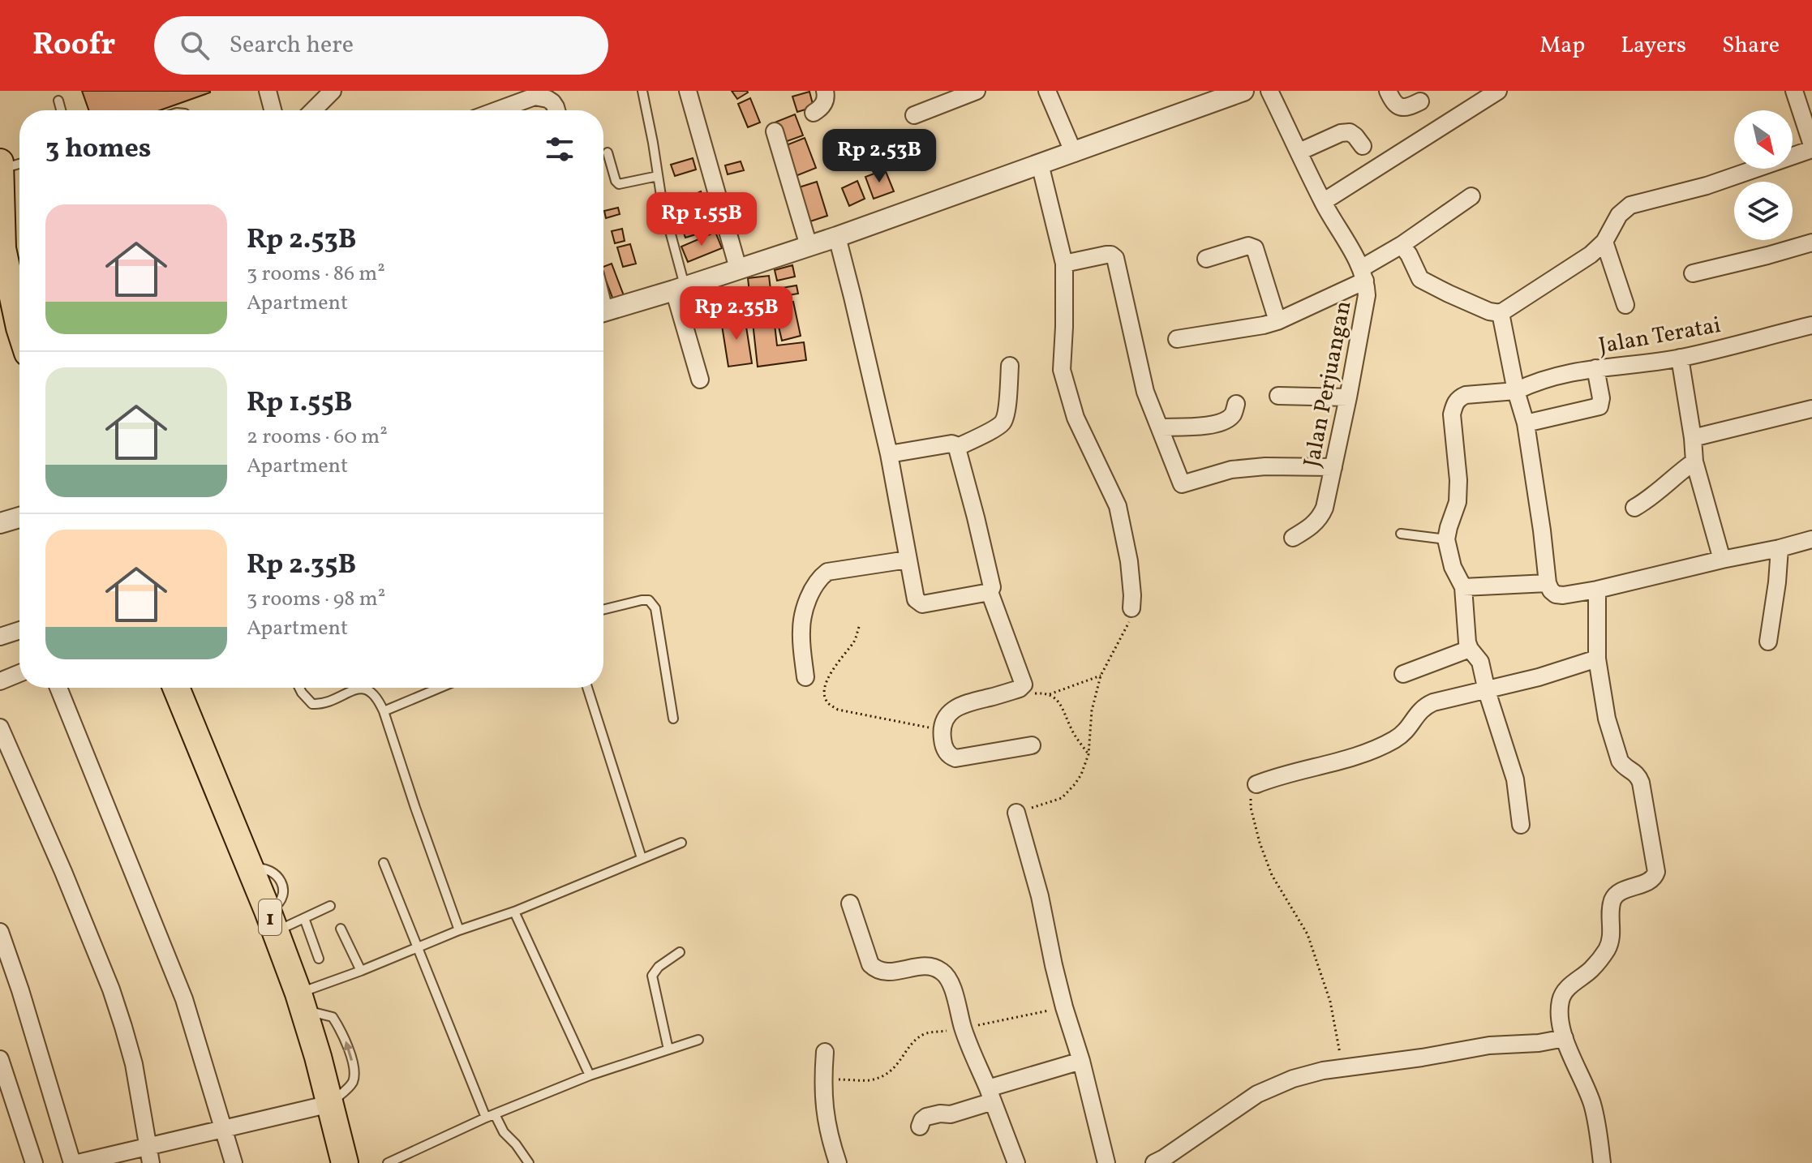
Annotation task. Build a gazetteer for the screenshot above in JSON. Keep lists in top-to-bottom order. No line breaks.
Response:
{"streets":{"highway":["1"],"street":["Jalan Teratai","Jalan Perjuangan"]},"north":"bottom right","page":{"header":"Roofr","search":"Search here","nav":["Map","Layers","Share"],"heading":"3 homes","price":["Rp 2.53B","Rp 1.55B","Rp 2.35B"],"list":[{"name":"Rp 2.53B","note":"3 rooms · 86 m² · Apartment"},{"name":"Rp 1.55B","note":"2 rooms · 60 m² · Apartment"},{"name":"Rp 2.35B","note":"3 rooms · 98 m² · Apartment"}]}}
